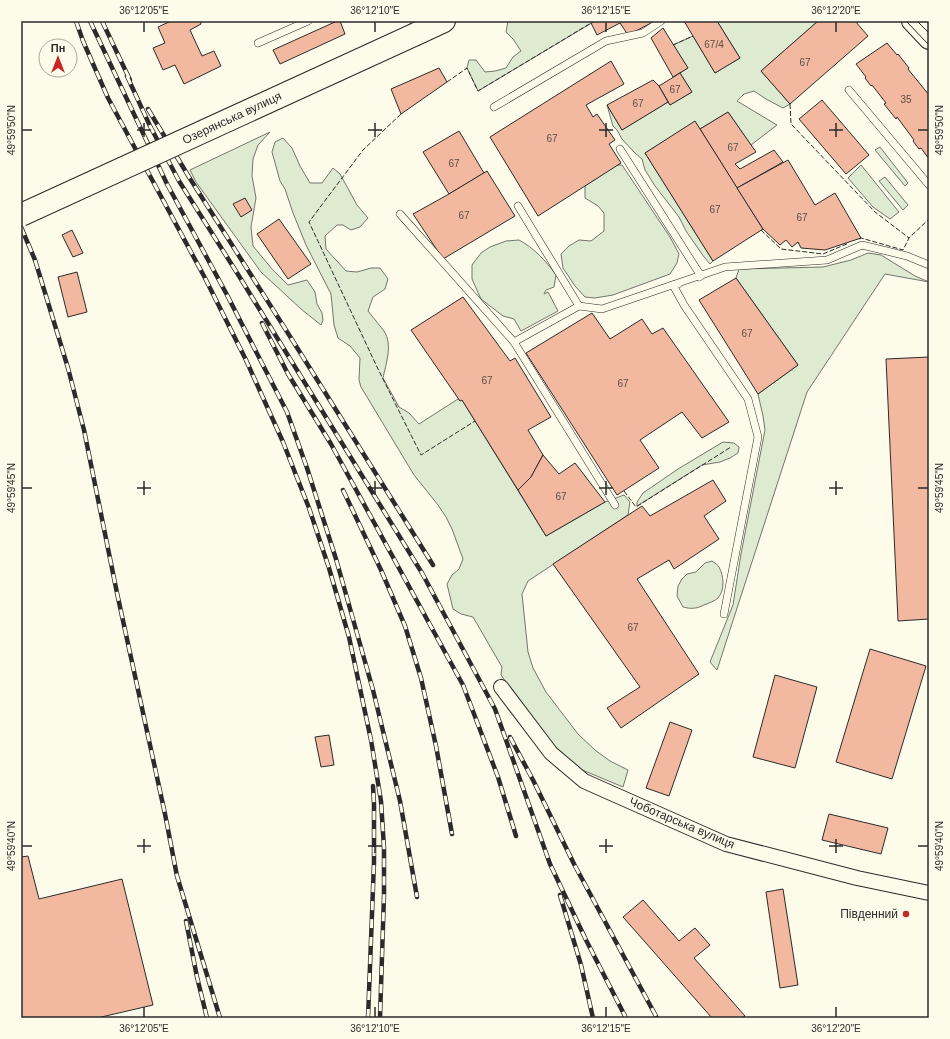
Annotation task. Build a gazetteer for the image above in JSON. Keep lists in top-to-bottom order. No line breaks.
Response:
{"streets":{"main road":["Озерянська вулиця"],"street":["Чоботарська вулиця"]},"places":["Південний"],"house_numbers":["67/4","67","67","35","67","67","67","67","67","67","67","67","67","67","67","67"],"north":"top","coordinates":["36°12'05\"E","36°12'10\"E","36°12'15\"E","36°12'20\"E","49°59'50\"N","49°59'45\"N","49°59'40\"N"]}
